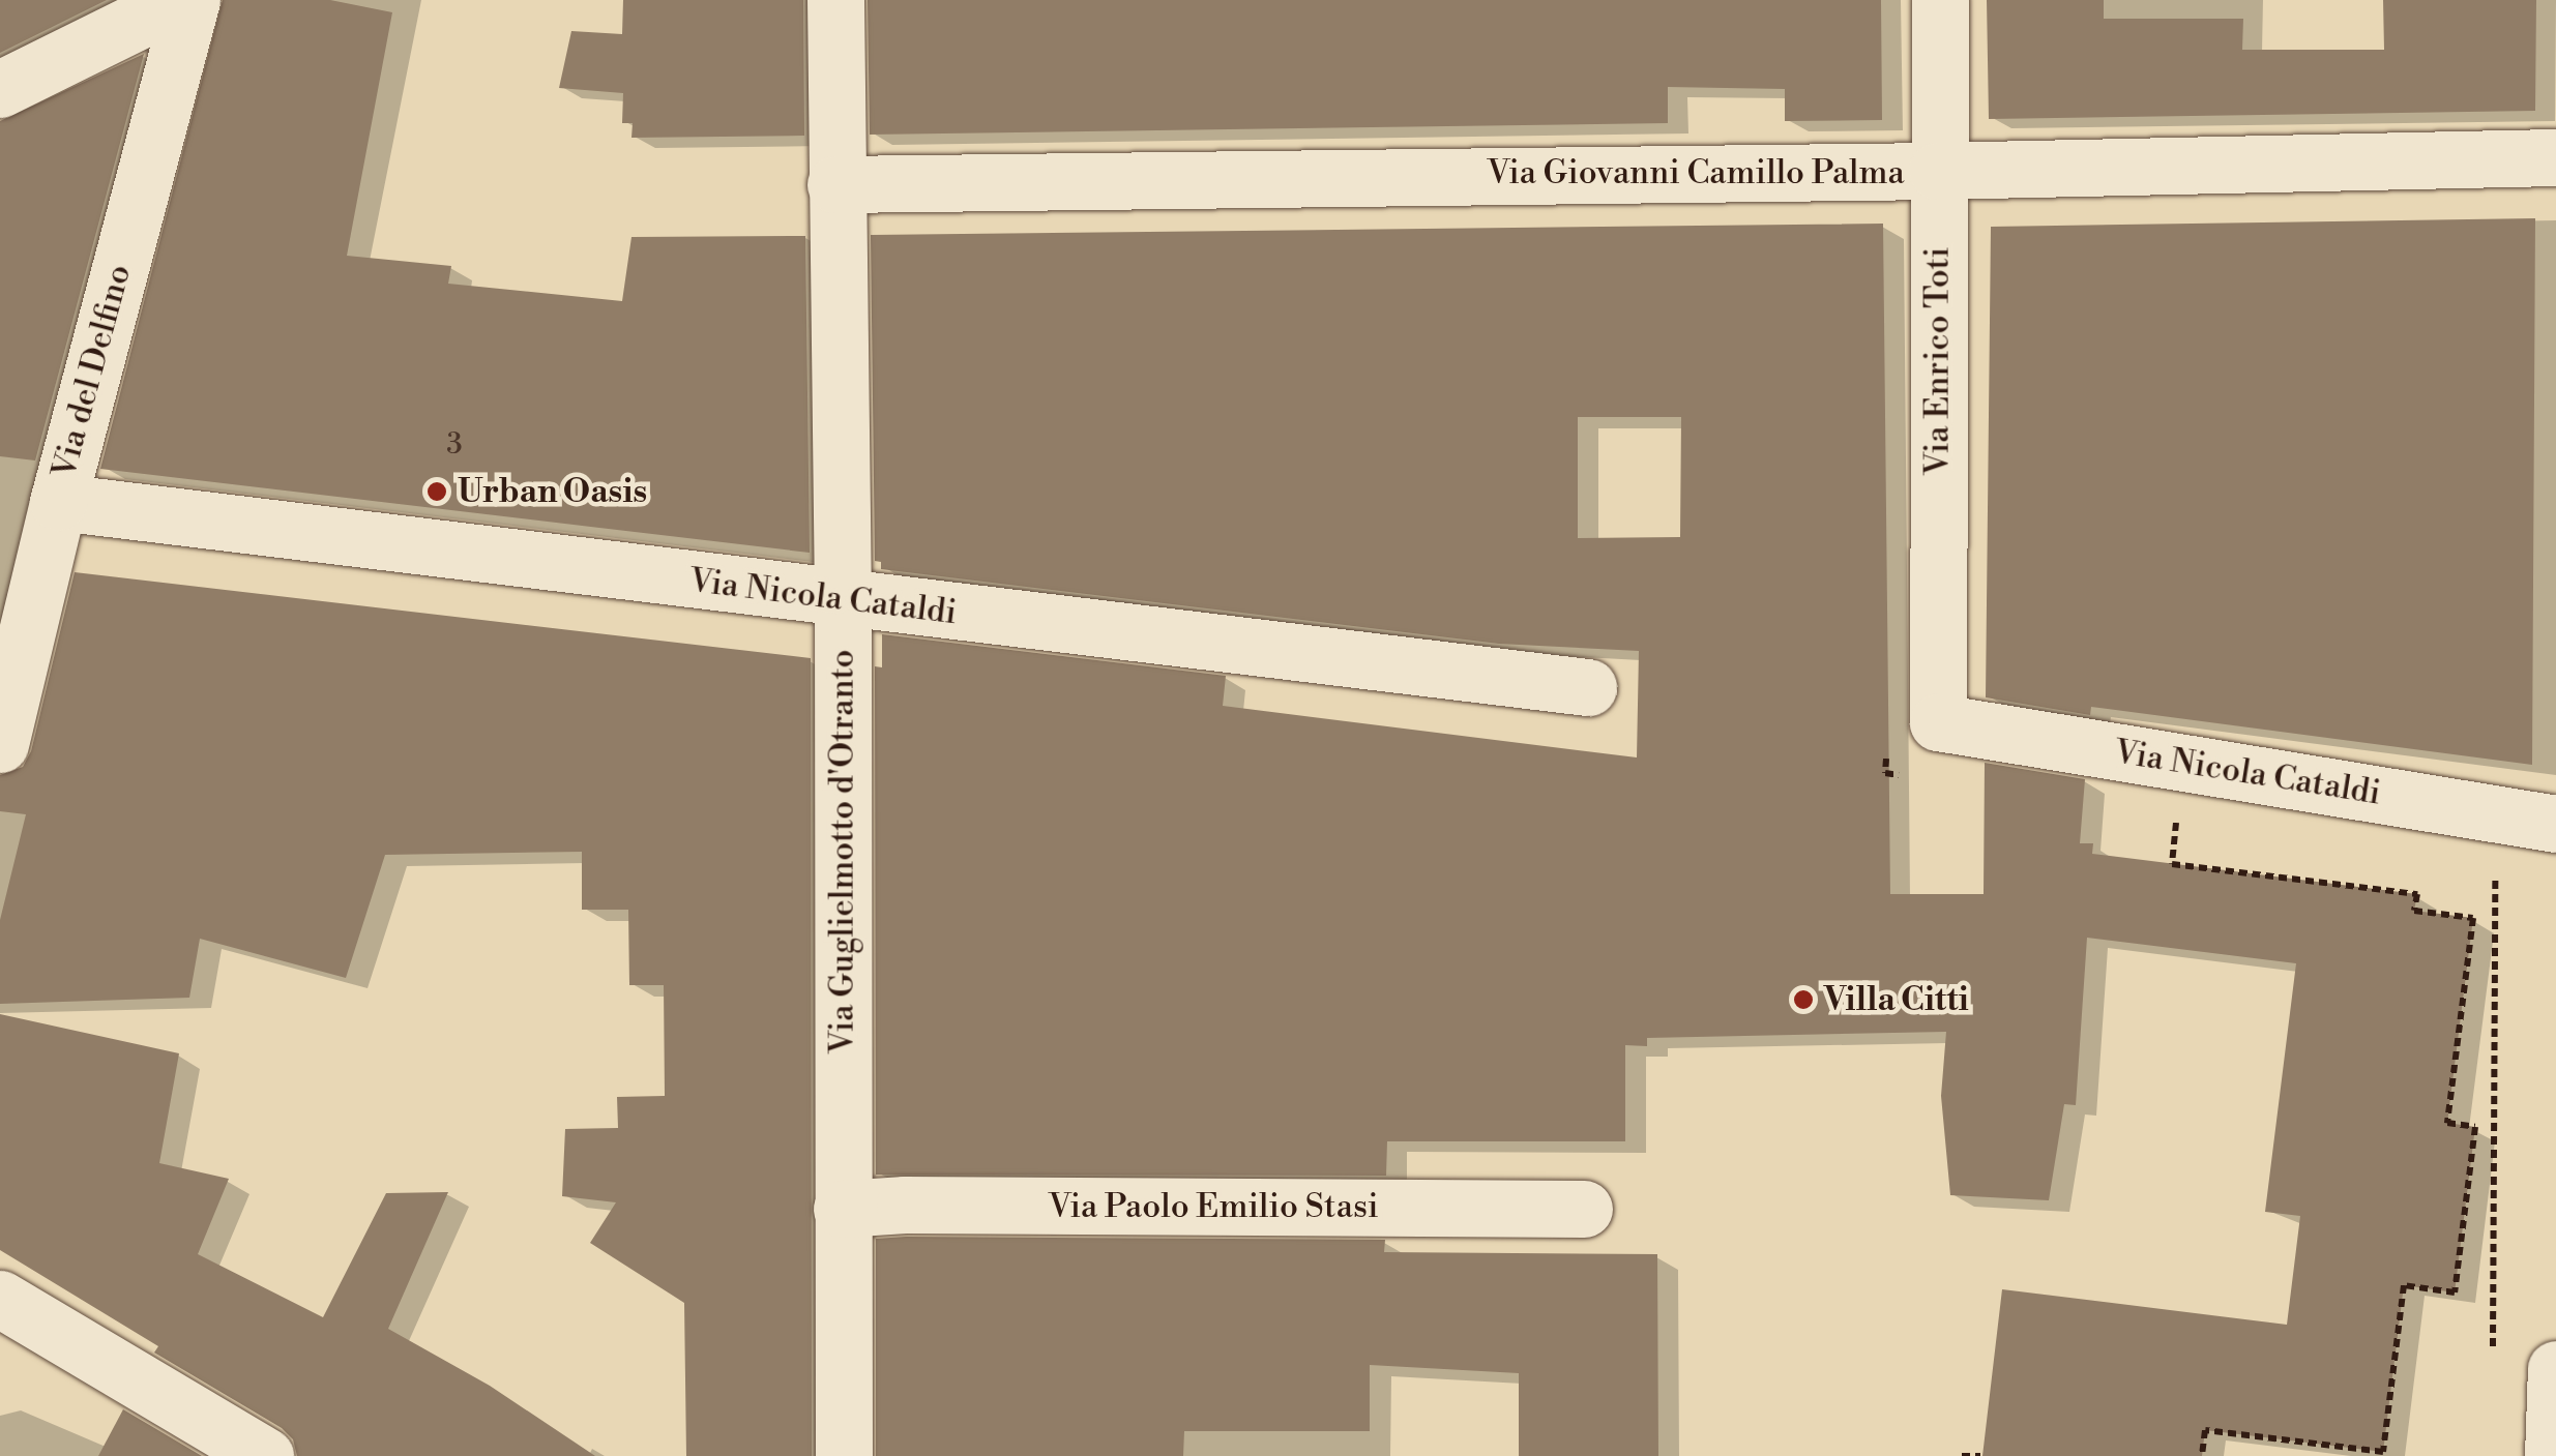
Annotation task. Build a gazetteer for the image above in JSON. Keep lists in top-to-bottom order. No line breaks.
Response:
{"streets":{"street":["Via Giovanni Camillo Palma","Via Enrico Toti","Via del Delfino","Via Nicola Cataldi","Via Guglielmotto d'Otranto","Via Paolo Emilio Stasi"]},"crossings":[["Via Giovanni Camillo Palma","Via Enrico Toti"],["Via Giovanni Camillo Palma","Via Guglielmotto d'Otranto"],["Via Enrico Toti","Via Nicola Cataldi"],["Via del Delfino","Via Nicola Cataldi"],["Via Nicola Cataldi","Via Guglielmotto d'Otranto"],["Via Guglielmotto d'Otranto","Via Paolo Emilio Stasi"]],"places":["Urban Oasis","Villa Citti"],"house_numbers":["3"]}
